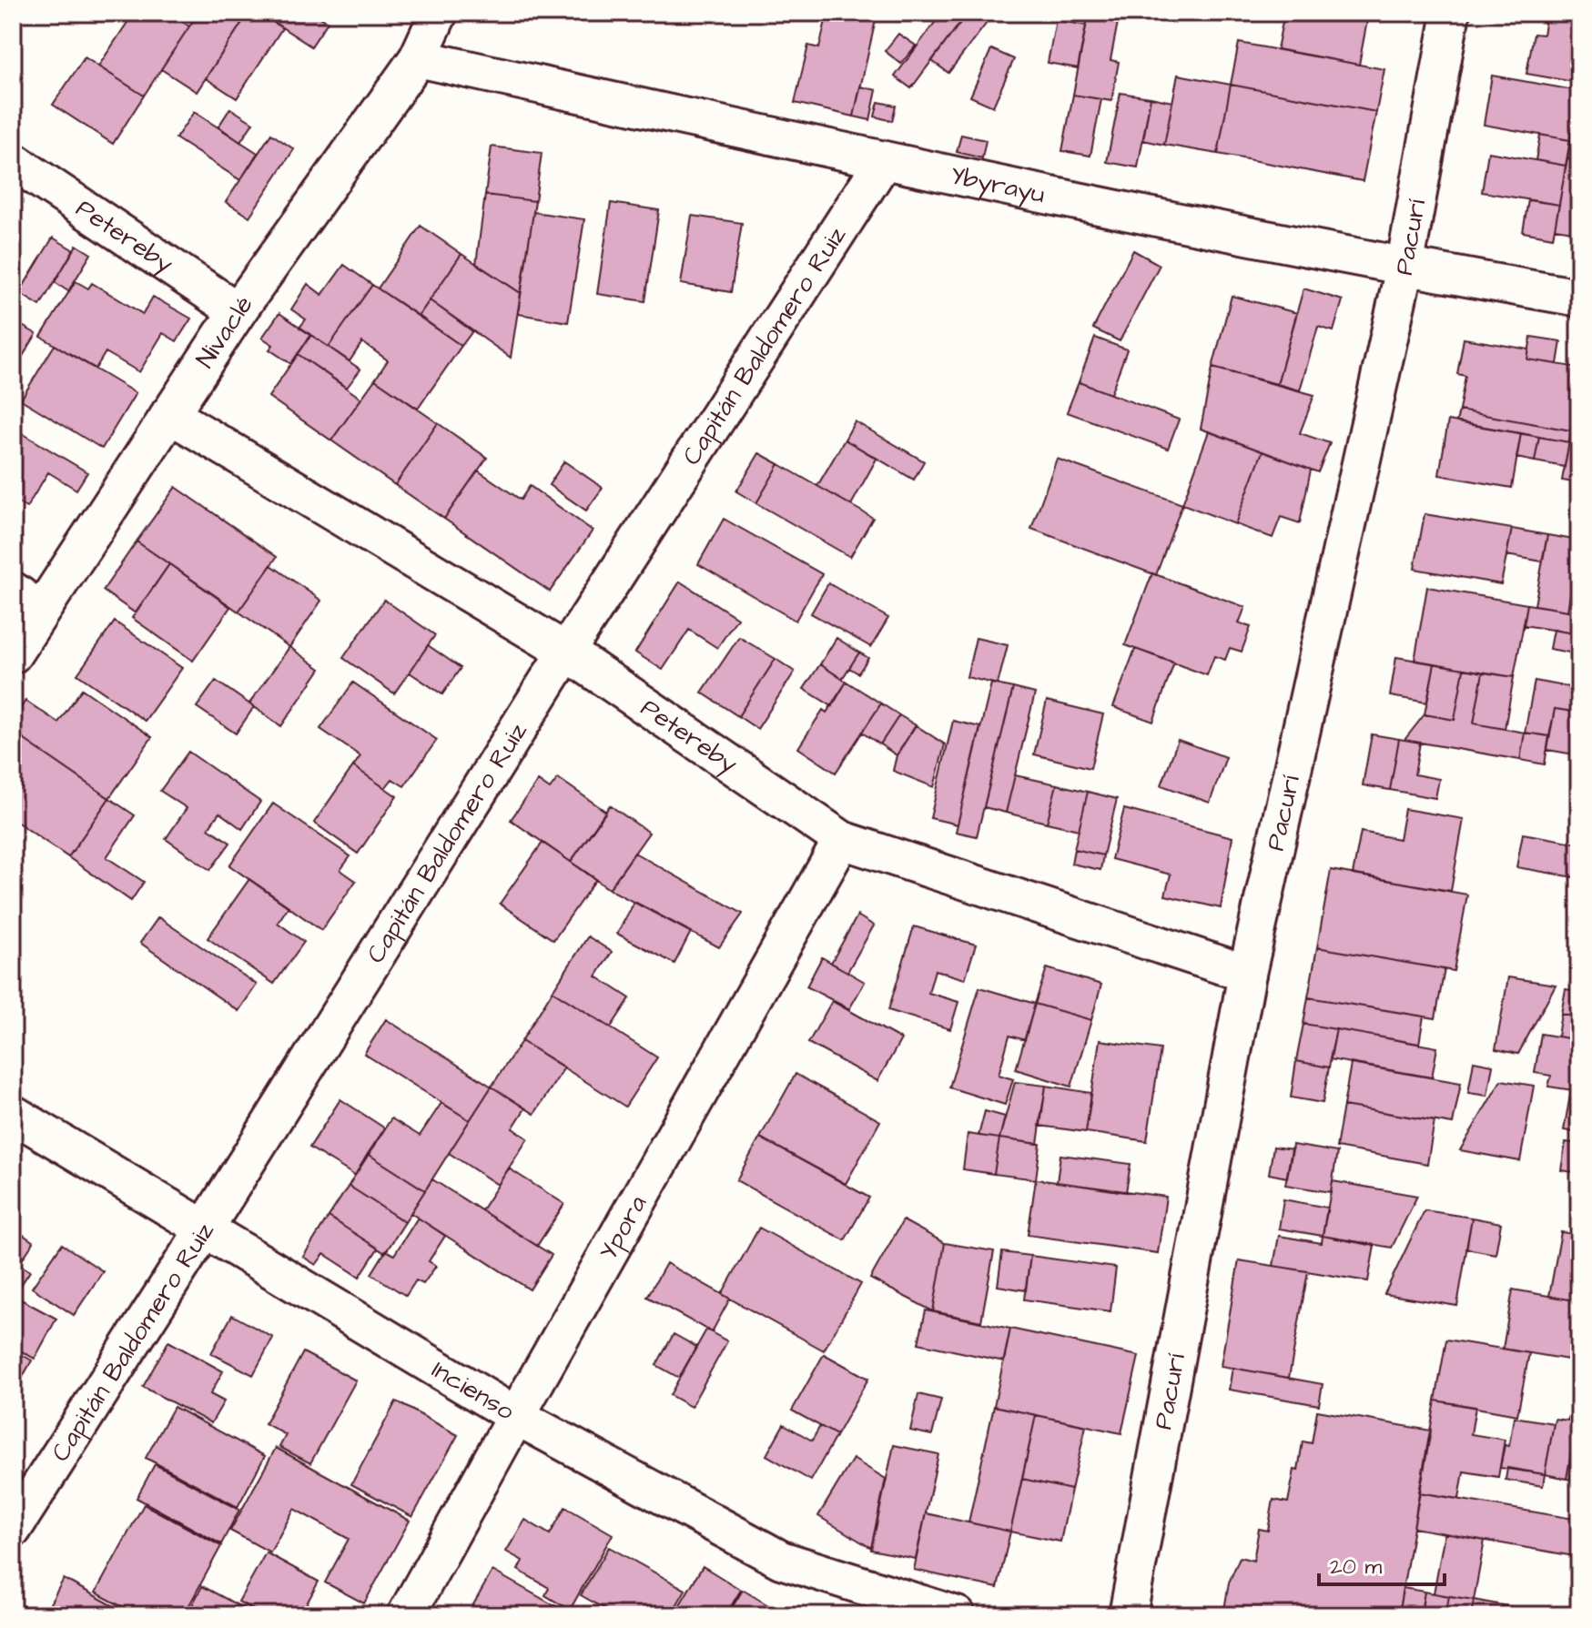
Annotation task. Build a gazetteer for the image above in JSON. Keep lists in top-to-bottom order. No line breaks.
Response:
{"streets":{"street":["Ybyrayu","Petereby","Pacurí","Nivaclé","Capitán Baldomero Ruiz","Ypora","Incienso"]},"crossings":[["Ybyrayu","Pacurí"],["Ybyrayu","Nivaclé"],["Ybyrayu","Capitán Baldomero Ruiz"],["Petereby","Pacurí"],["Petereby","Nivaclé"],["Petereby","Capitán Baldomero Ruiz"],["Petereby","Ypora"],["Capitán Baldomero Ruiz","Incienso"],["Ypora","Incienso"]],"scale_bar":"20 m"}
